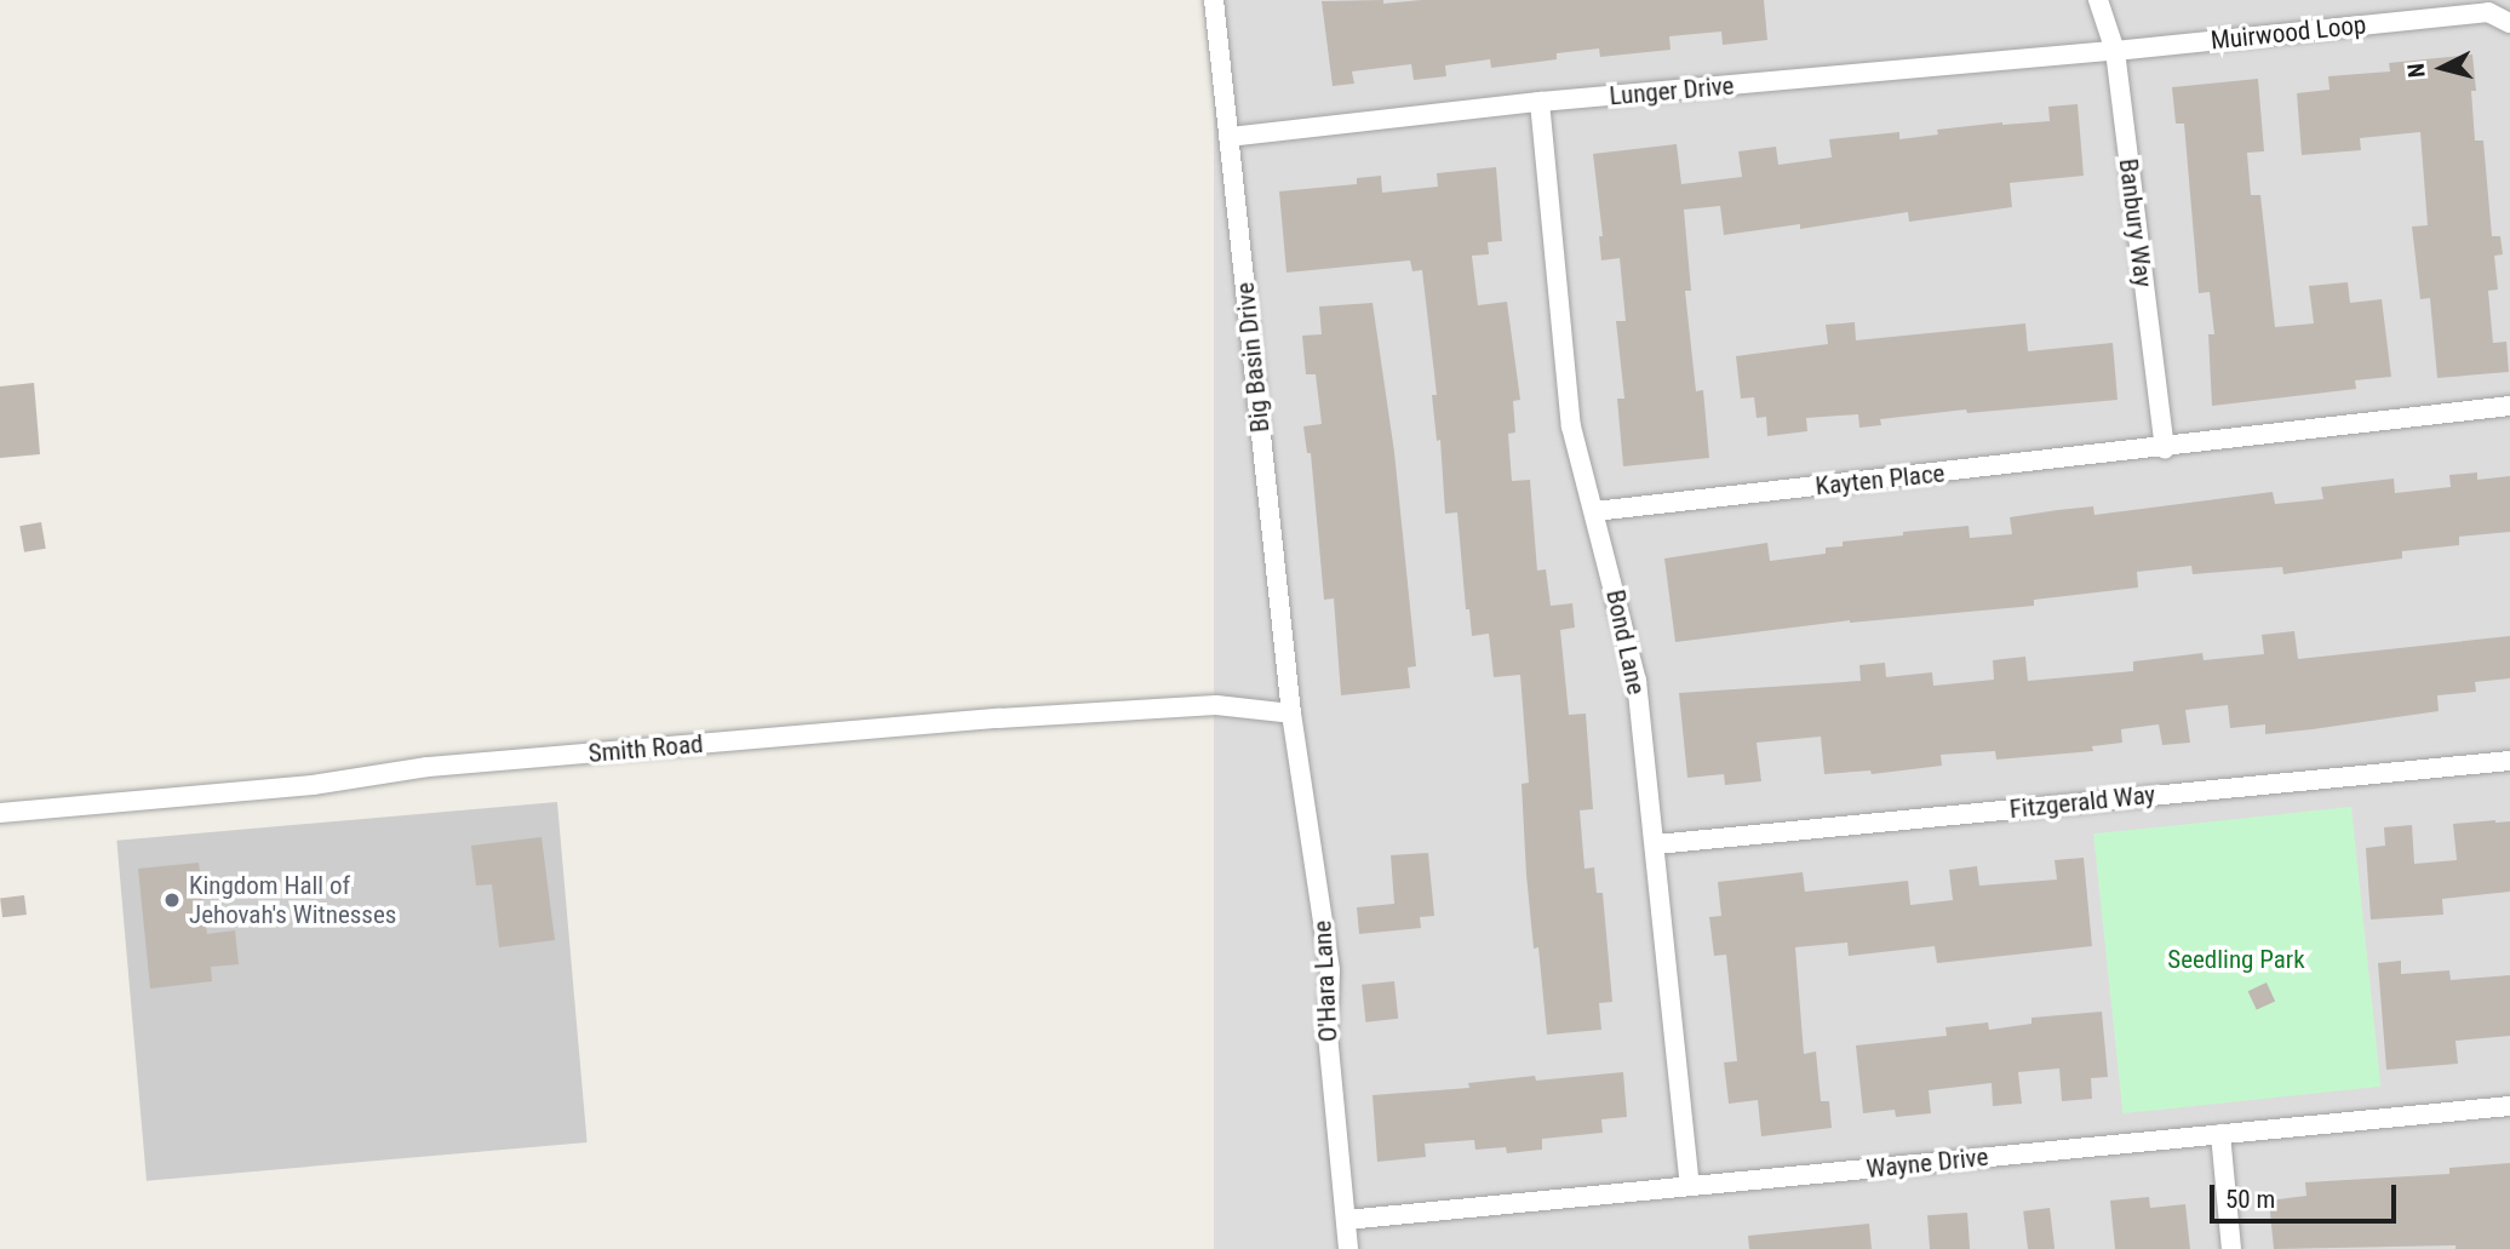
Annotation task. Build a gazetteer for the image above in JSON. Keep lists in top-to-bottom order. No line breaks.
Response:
{"streets":{"street":["Muirwood Loop","Lunger Drive","Banbury Way","Big Basin Drive","Kayten Place","Bond Lane","Smith Road","Fitzgerald Way","O'Hara Lane","Wayne Drive"]},"crossings":[["Muirwood Loop","Lunger Drive"],["Muirwood Loop","Banbury Way"],["Lunger Drive","Banbury Way"],["Lunger Drive","Big Basin Drive"],["Lunger Drive","Bond Lane"],["Banbury Way","Kayten Place"],["Big Basin Drive","Smith Road"],["Big Basin Drive","O'Hara Lane"],["Kayten Place","Bond Lane"],["Bond Lane","Fitzgerald Way"],["Bond Lane","Wayne Drive"],["Smith Road","O'Hara Lane"],["O'Hara Lane","Wayne Drive"]],"parks":["Seedling Park"],"places":["Kingdom Hall of Jehovah's Witnesses"],"scale_bar":"50 m","north":"left"}
